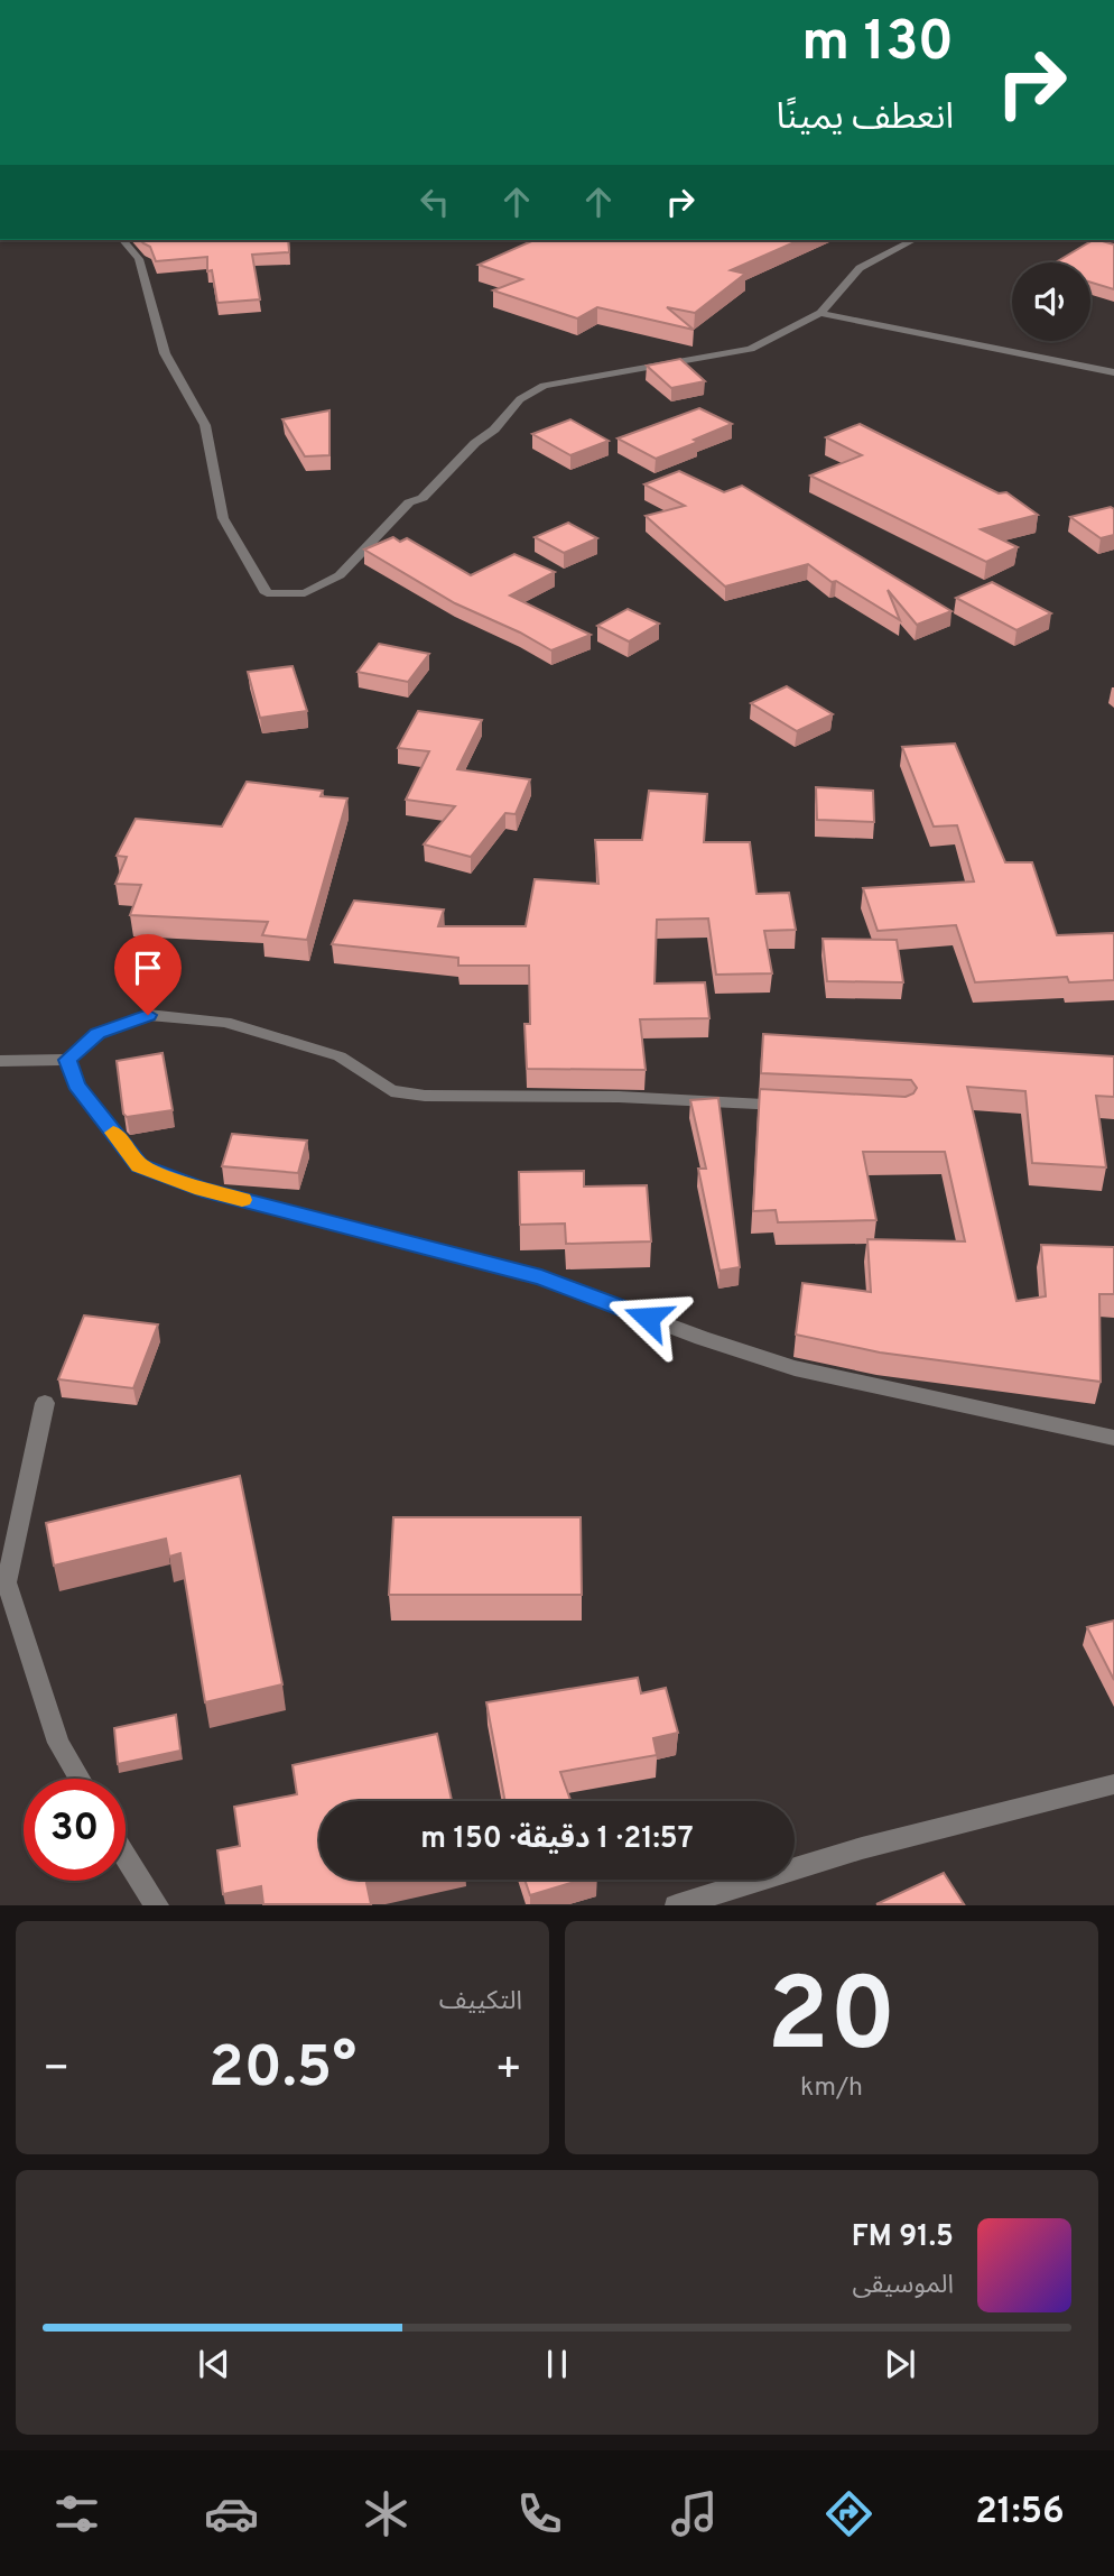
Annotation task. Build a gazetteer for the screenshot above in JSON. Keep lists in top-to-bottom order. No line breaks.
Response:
{"page":{"turn":["130 m","انعطف يمينًا"],"limit":"30","trip":"21:57 · 1 دقيقة · 150 m","tile":[["20","km/h"],"التكييف"],"heat":["−","20.5°","+"],"song":["91.5 FM","الموسيقى"],"tabs":"21:56"}}
